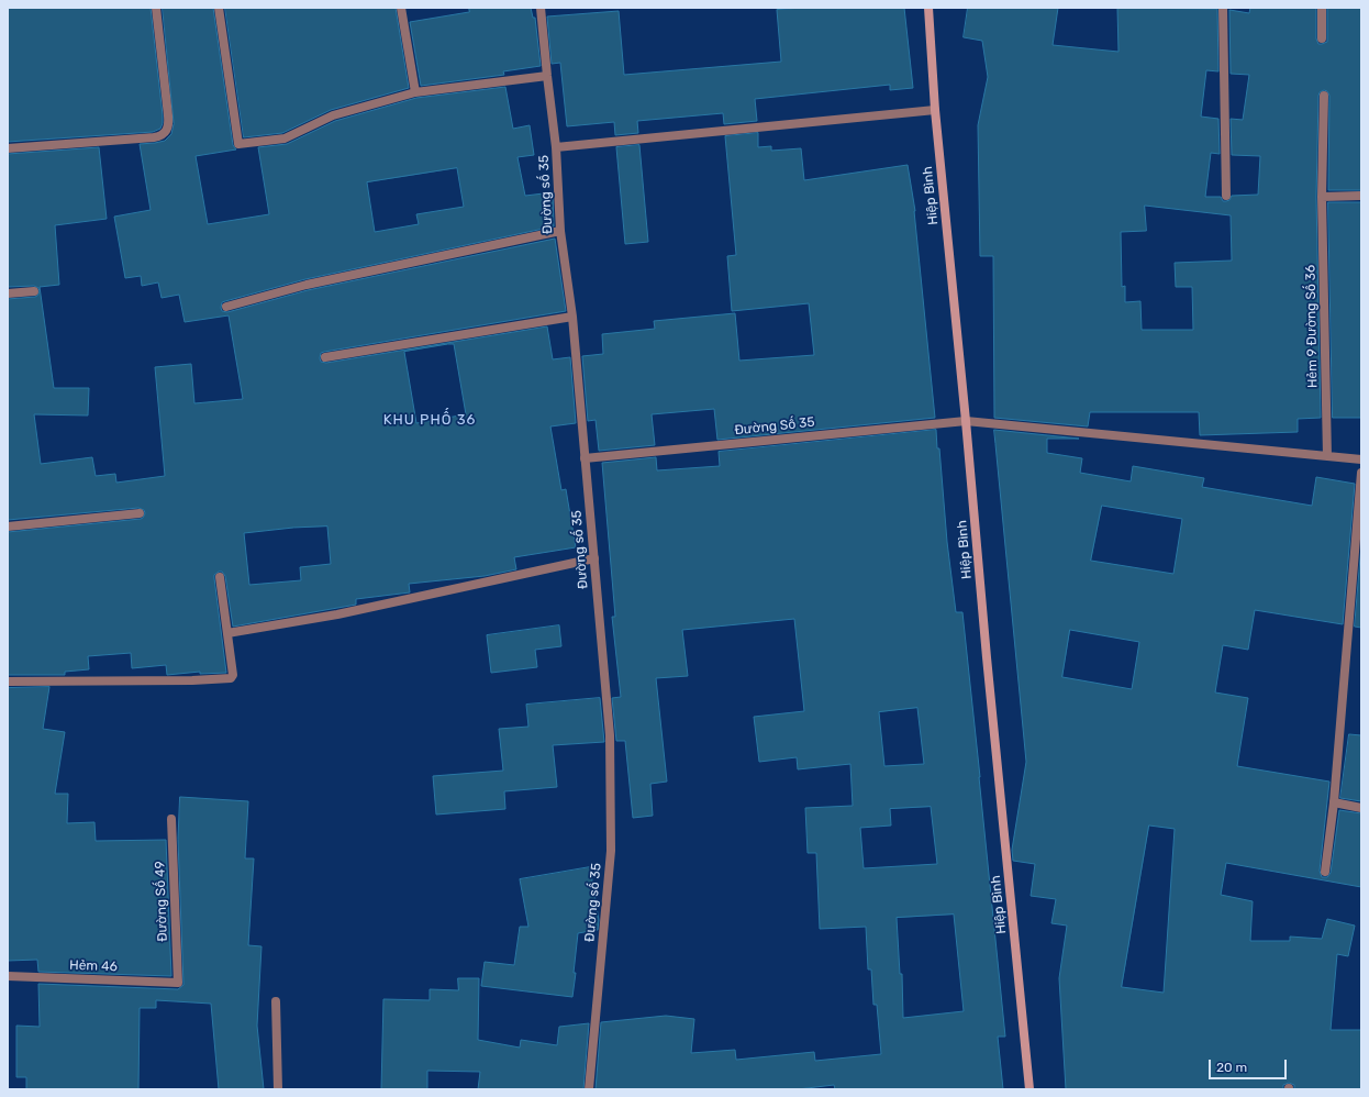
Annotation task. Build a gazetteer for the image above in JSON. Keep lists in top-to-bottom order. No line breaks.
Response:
{"streets":{"main road":["Hiệp Bình"],"street":["Đường số 35","Hẻm 9 Đường Số 36","Đường Số 35","Đường Số 49","Hẻm 46"]},"crossings":[["Đường số 35","Đường Số 35"],["Hiệp Bình","Đường Số 35"],["Hẻm 9 Đường Số 36","Đường Số 35"],["Đường Số 49","Hẻm 46"]],"districts":["KHU PHỐ 36"],"scale_bar":"20 m"}
